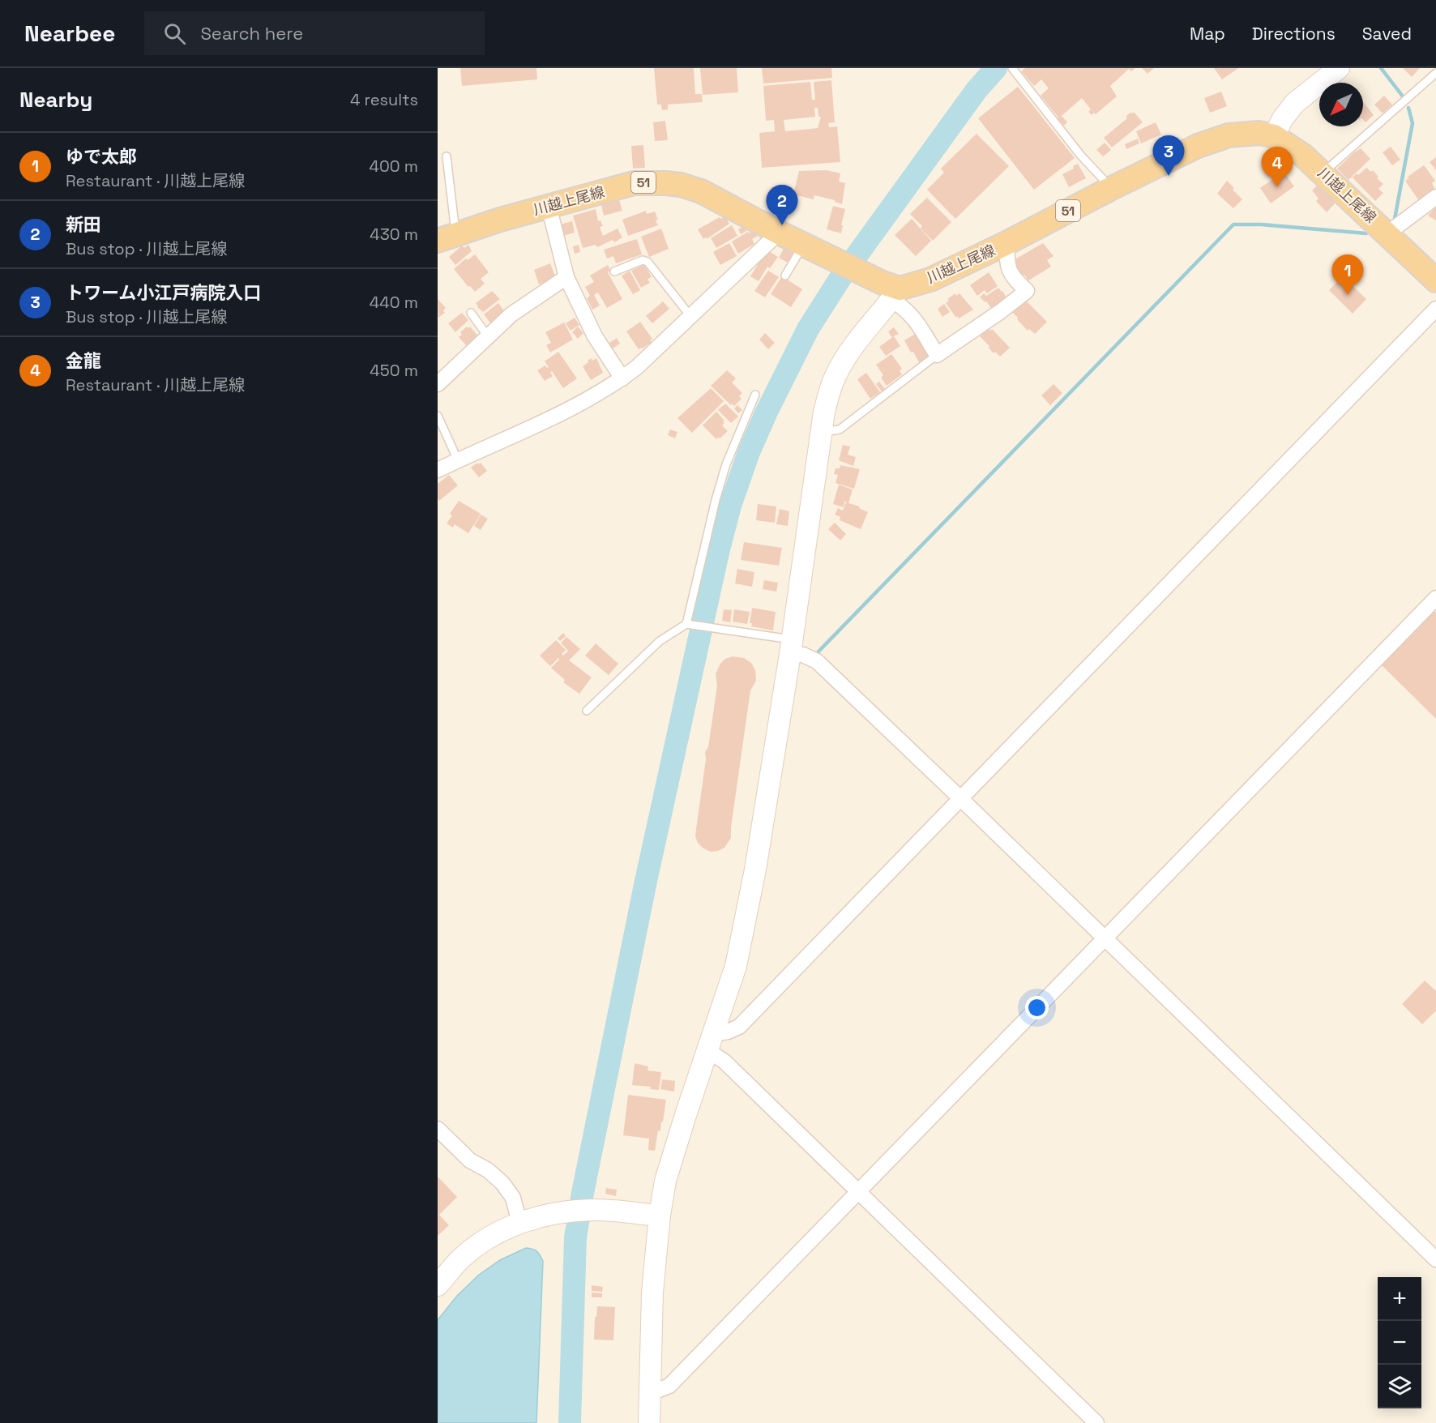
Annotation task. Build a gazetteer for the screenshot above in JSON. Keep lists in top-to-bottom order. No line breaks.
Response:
{"streets":{"main road":["51","川越上尾線"]},"north":"bottom left","page":{"header":"Nearbee","search":"Search here","nav":["Map","Directions","Saved"],"heading":["Nearby","4 results"],"list":[{"mark":"1","name":"ゆで太郎","note":"Restaurant · 川越上尾線","value":"400 m"},{"mark":"2","name":"新田","note":"Bus stop · 川越上尾線","value":"430 m"},{"mark":"3","name":"トワーム小江戸病院入口","note":"Bus stop · 川越上尾線","value":"440 m"},{"mark":"4","name":"金龍","note":"Restaurant · 川越上尾線","value":"450 m"}],"pins":["3","4","2","1"],"map_buttons":["+","−"]}}
